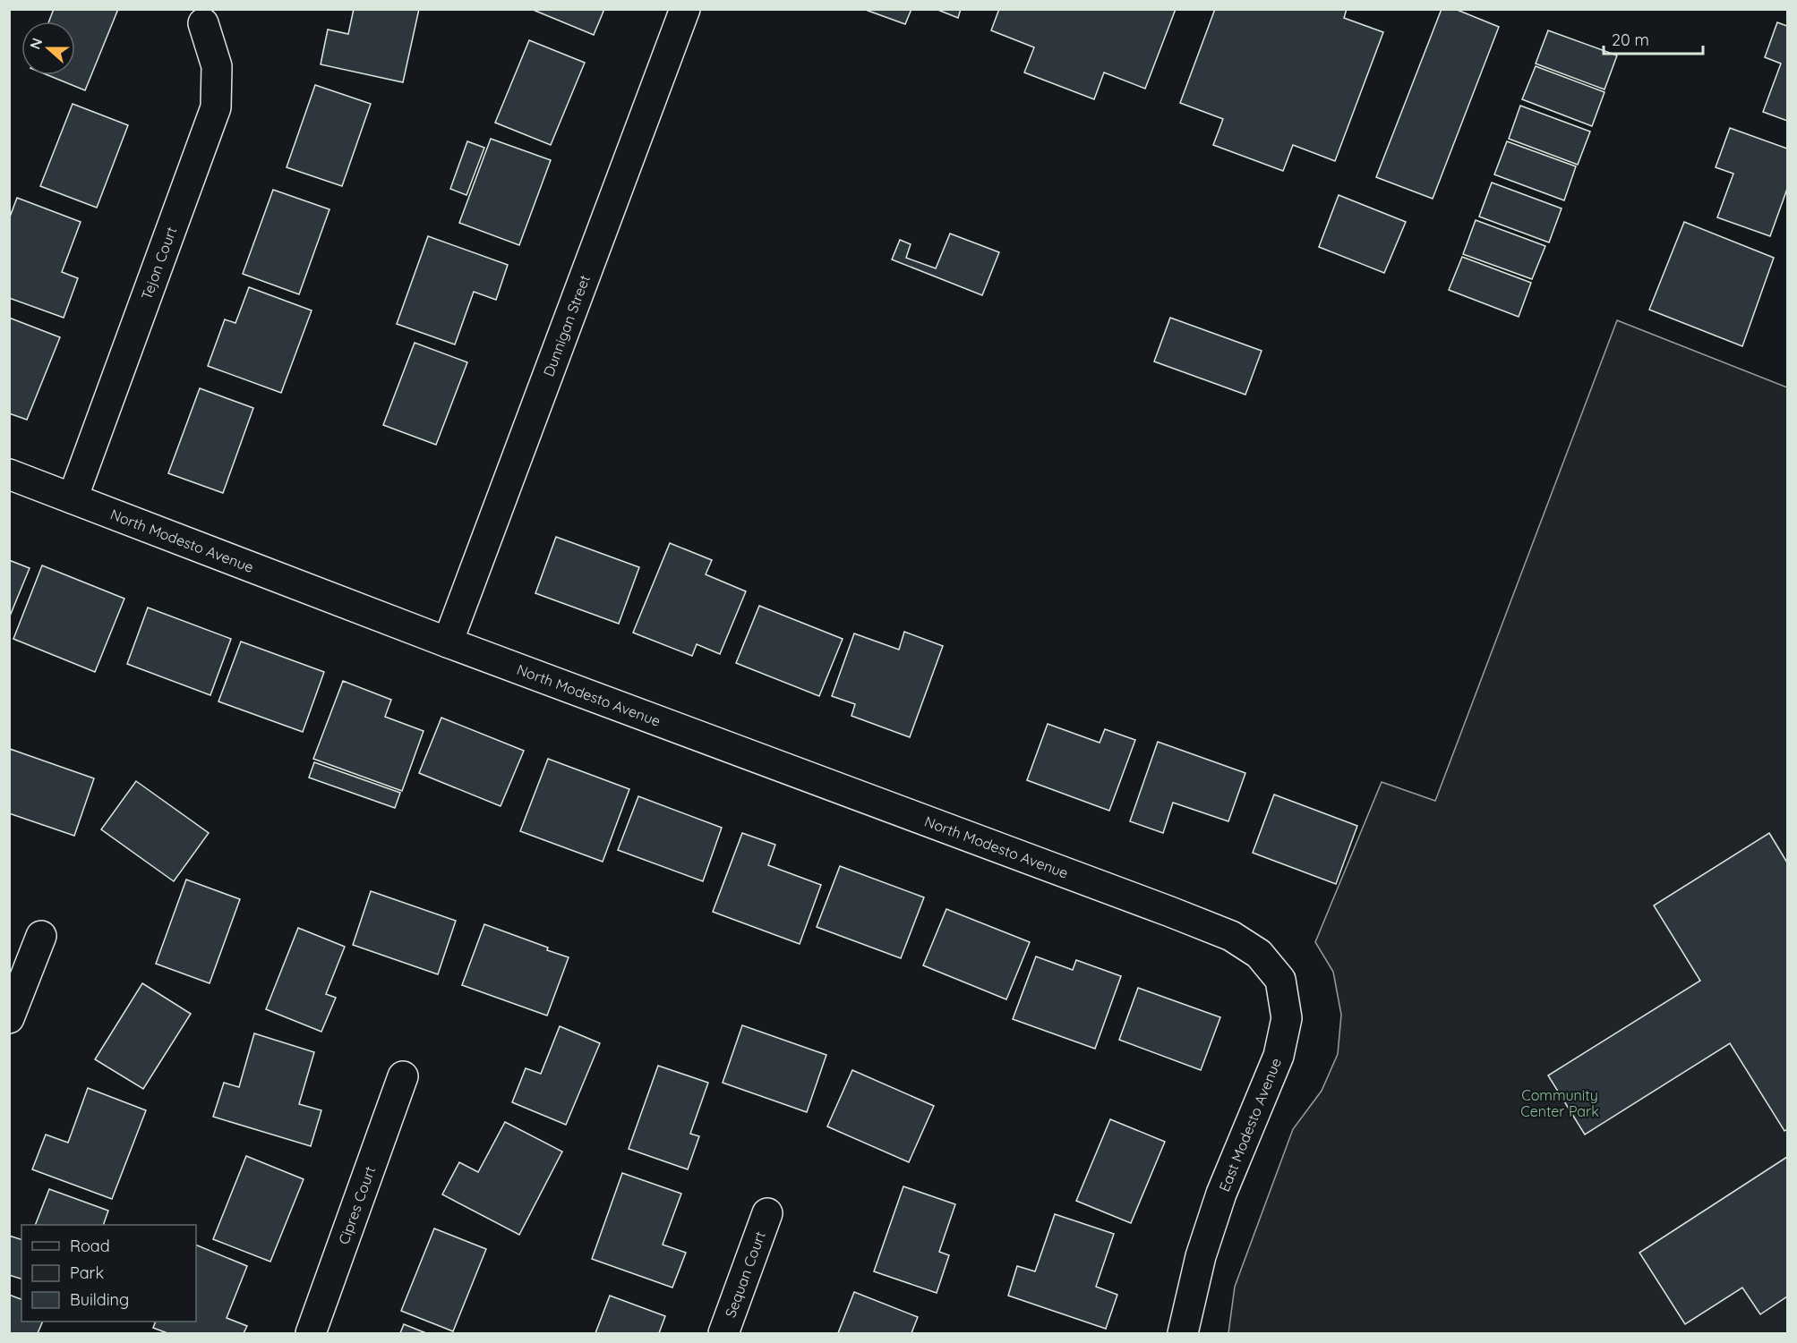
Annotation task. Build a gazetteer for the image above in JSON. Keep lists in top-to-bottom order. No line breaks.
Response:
{"streets":{"street":["Tejon Court","Dunnigan Street","North Modesto Avenue","East Modesto Avenue","Cipres Court","Sequan Court"]},"crossings":[["Tejon Court","North Modesto Avenue"],["Dunnigan Street","North Modesto Avenue"],["North Modesto Avenue","East Modesto Avenue"]],"parks":["Community Center Park"],"legend":["Road","Park","Building"],"scale_bar":"20 m","north":"left"}
